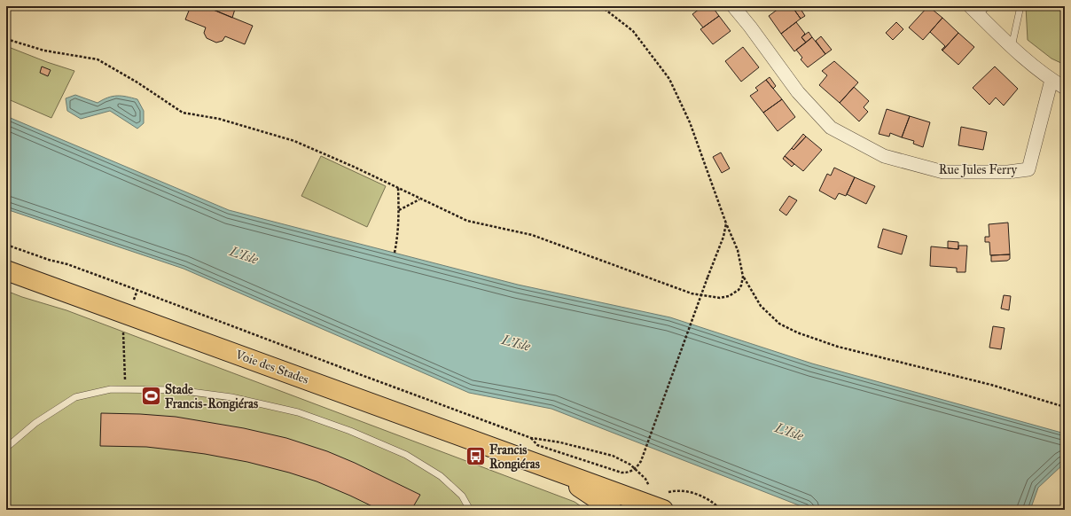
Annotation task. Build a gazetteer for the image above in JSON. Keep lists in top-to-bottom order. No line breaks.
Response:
{"streets":{"main road":["Voie des Stades"],"street":["Rue Jules Ferry"]},"water":["L'Isle"],"places":{"sports":["Stade Francis-Rongiéras"],"bus stop":["Francis Rongiéras"]}}
